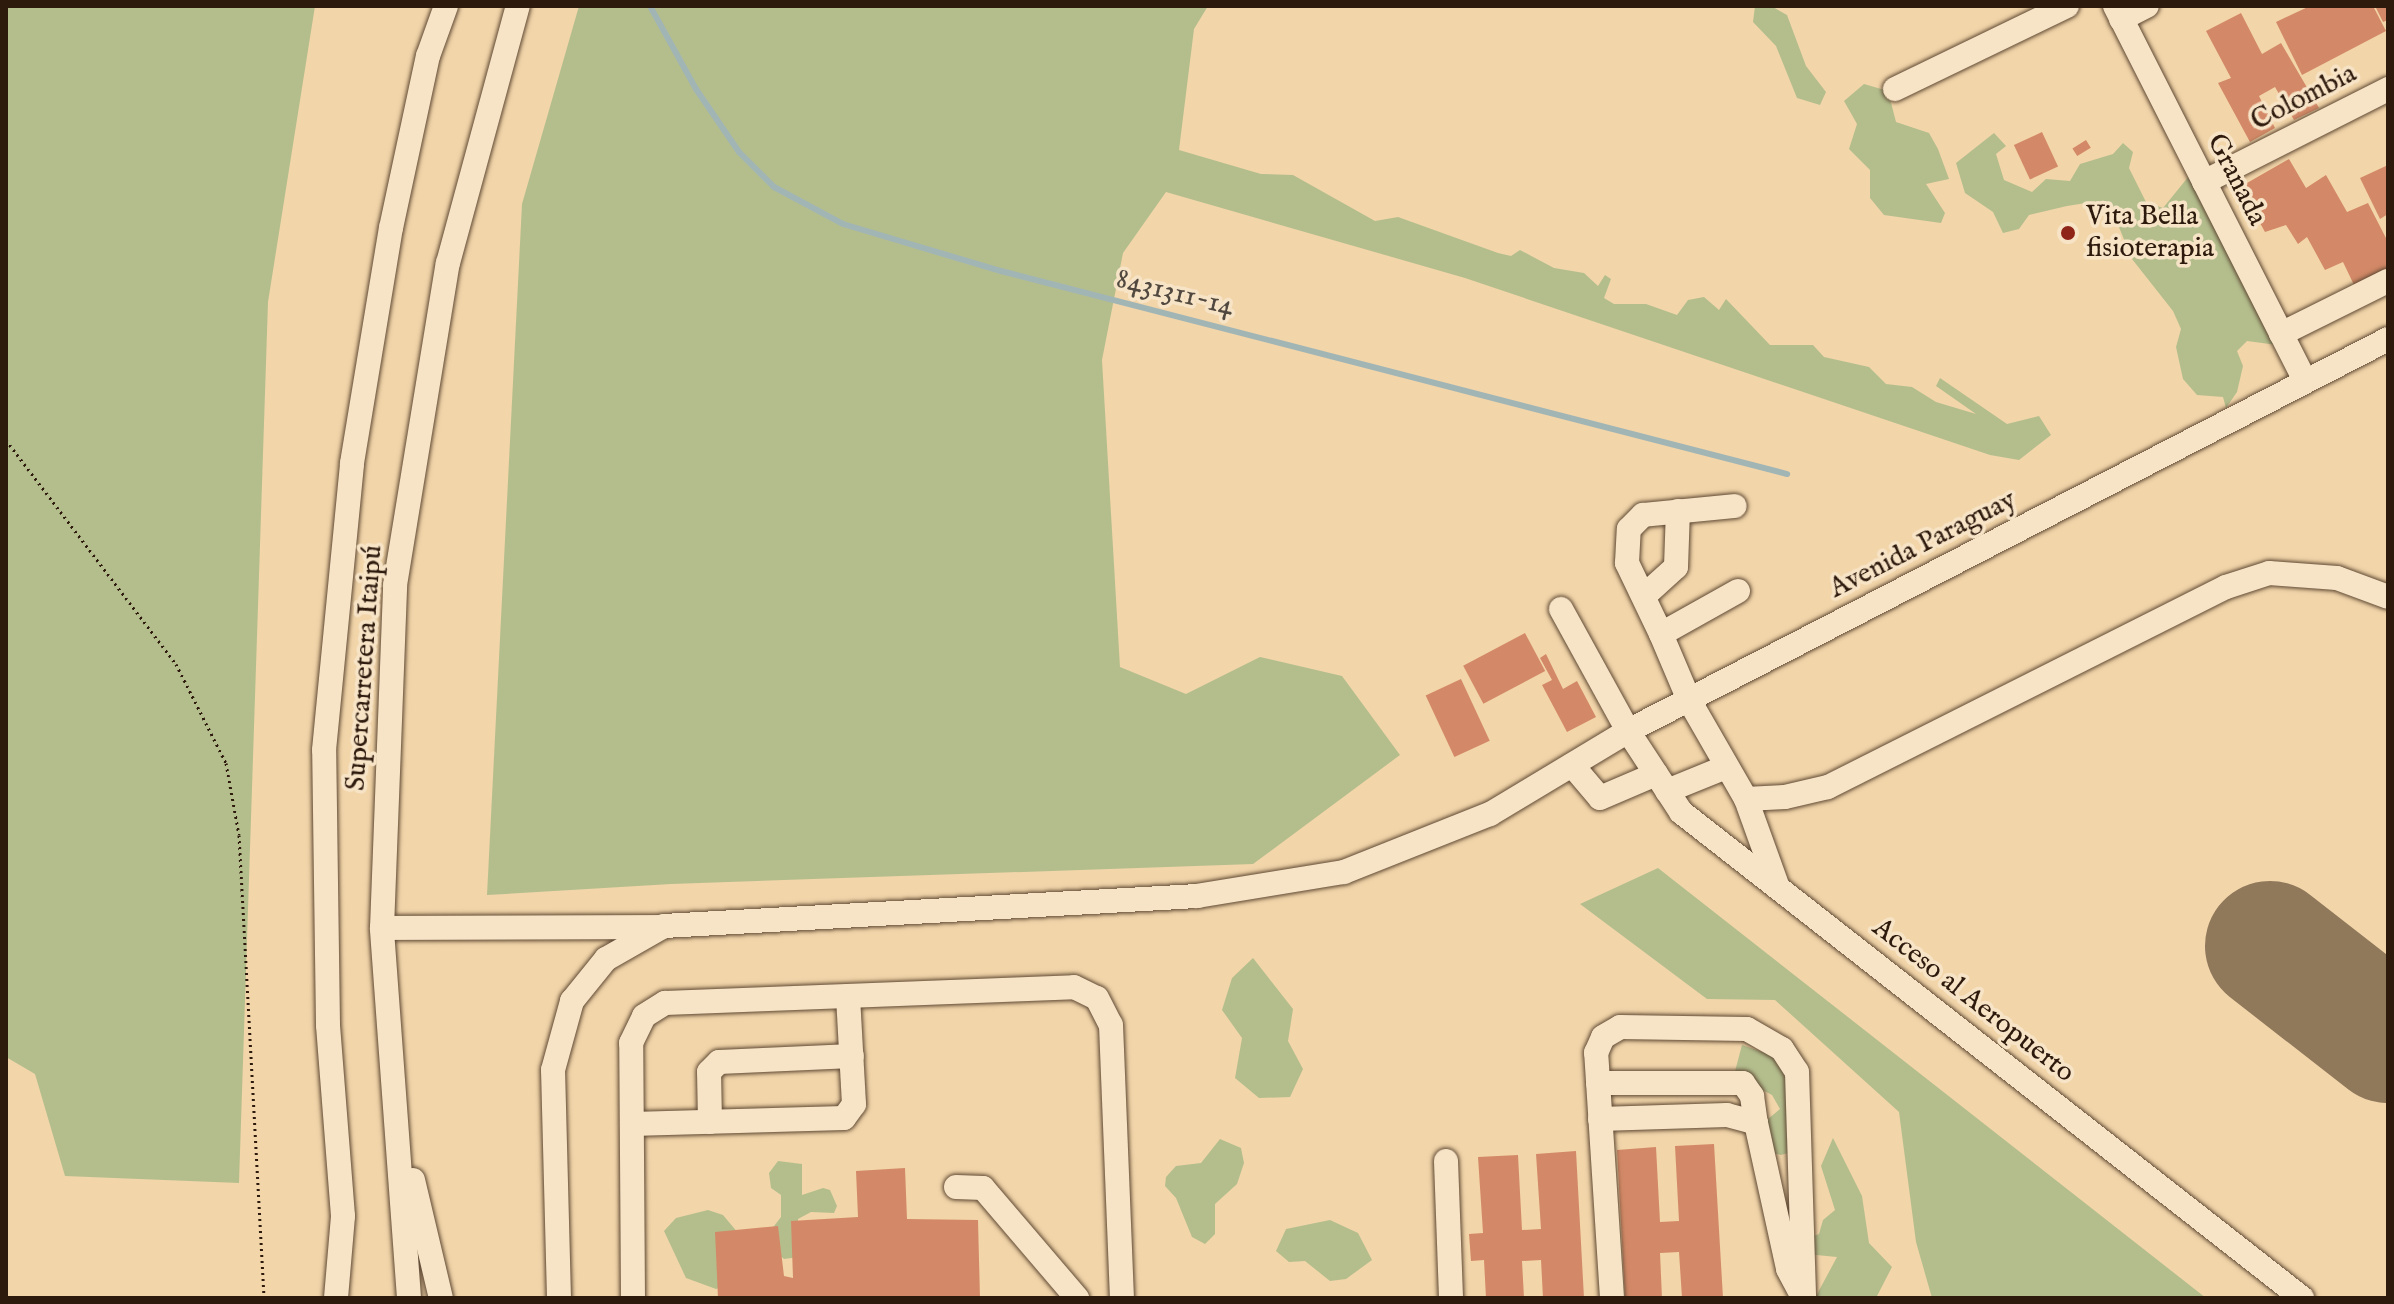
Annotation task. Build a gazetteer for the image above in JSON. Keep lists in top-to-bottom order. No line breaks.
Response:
{"streets":{"street":["Colombia","Granada","Avenida Paraguay","Supercarretera Itaipú","Acceso al Aeropuerto"]},"crossings":[["Colombia","Granada"],["Granada","Avenida Paraguay"],["Avenida Paraguay","Supercarretera Itaipú"],["Avenida Paraguay","Acceso al Aeropuerto"]],"water":["8431311-14"],"places":["Vita Bella fisioterapia"]}
